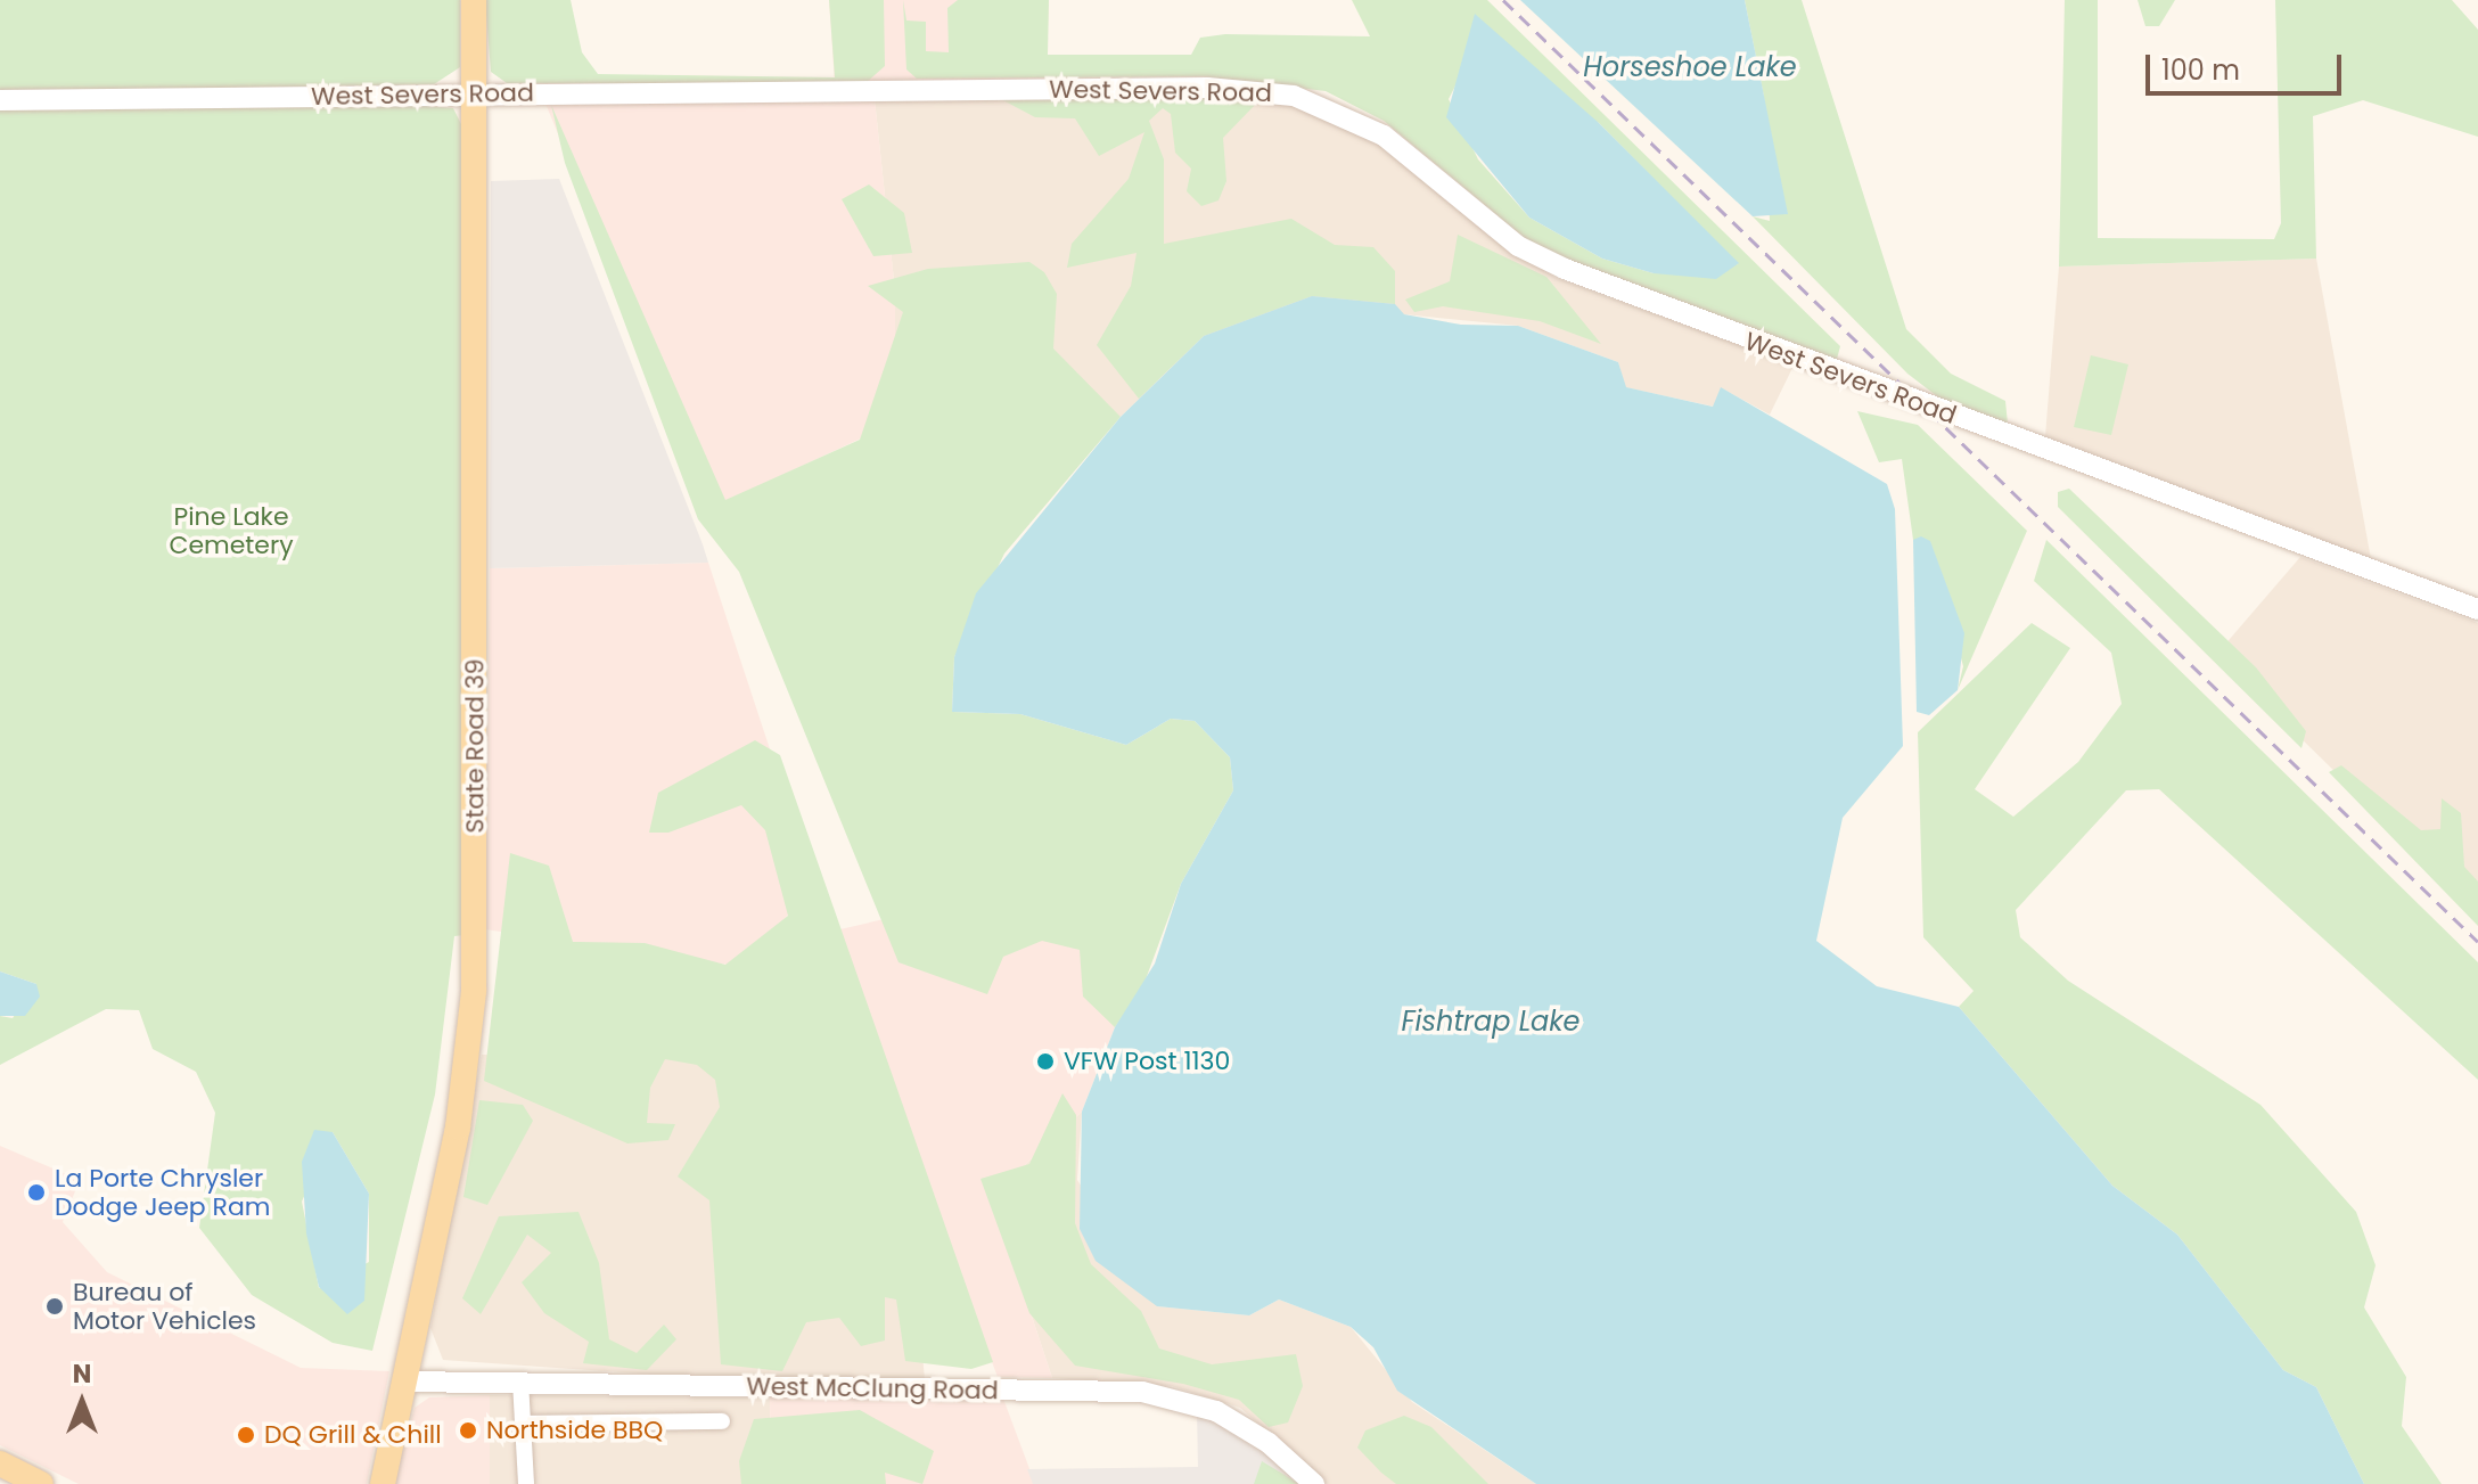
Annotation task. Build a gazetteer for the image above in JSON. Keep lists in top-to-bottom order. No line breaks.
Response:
{"streets":{"main road":["State Road 39"],"street":["West Severs Road","West McClung Road"]},"crossings":[["West Severs Road","State Road 39"],["State Road 39","West McClung Road"]],"water":["Horseshoe Lake","Fishtrap Lake"],"parks":["Pine Lake Cemetery"],"places":["VFW Post 1130","La Porte Chrysler Dodge Jeep Ram","Bureau of Motor Vehicles","Northside BBQ","DQ Grill & Chill"],"scale_bar":"100 m","north":"top"}
